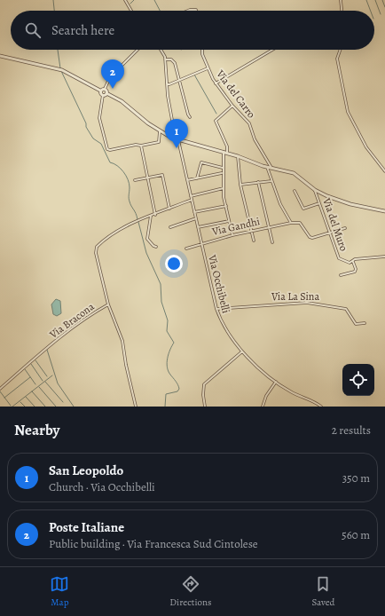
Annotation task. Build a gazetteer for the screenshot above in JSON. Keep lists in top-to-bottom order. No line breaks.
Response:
{"streets":{"street":["Via del Carro","Via del Muro","Via Gandhi","Via Occhibelli","Via La Sina","Via Bracona"]},"crossings":[["Via Gandhi","Via Occhibelli"],["Via Occhibelli","Via La Sina"],["Via Occhibelli","Via Bracona"]],"page":{"search":"Search here","pins":["2","1"],"heading":["Nearby","2 results"],"list":[{"mark":"1","name":"San Leopoldo","note":"Church · Via Occhibelli","value":"350 m"},{"mark":"2","name":"Poste Italiane","note":"Public building · Via Francesca Sud Cintolese","value":"560 m"}],"nav":["Map","Directions","Saved"]}}
